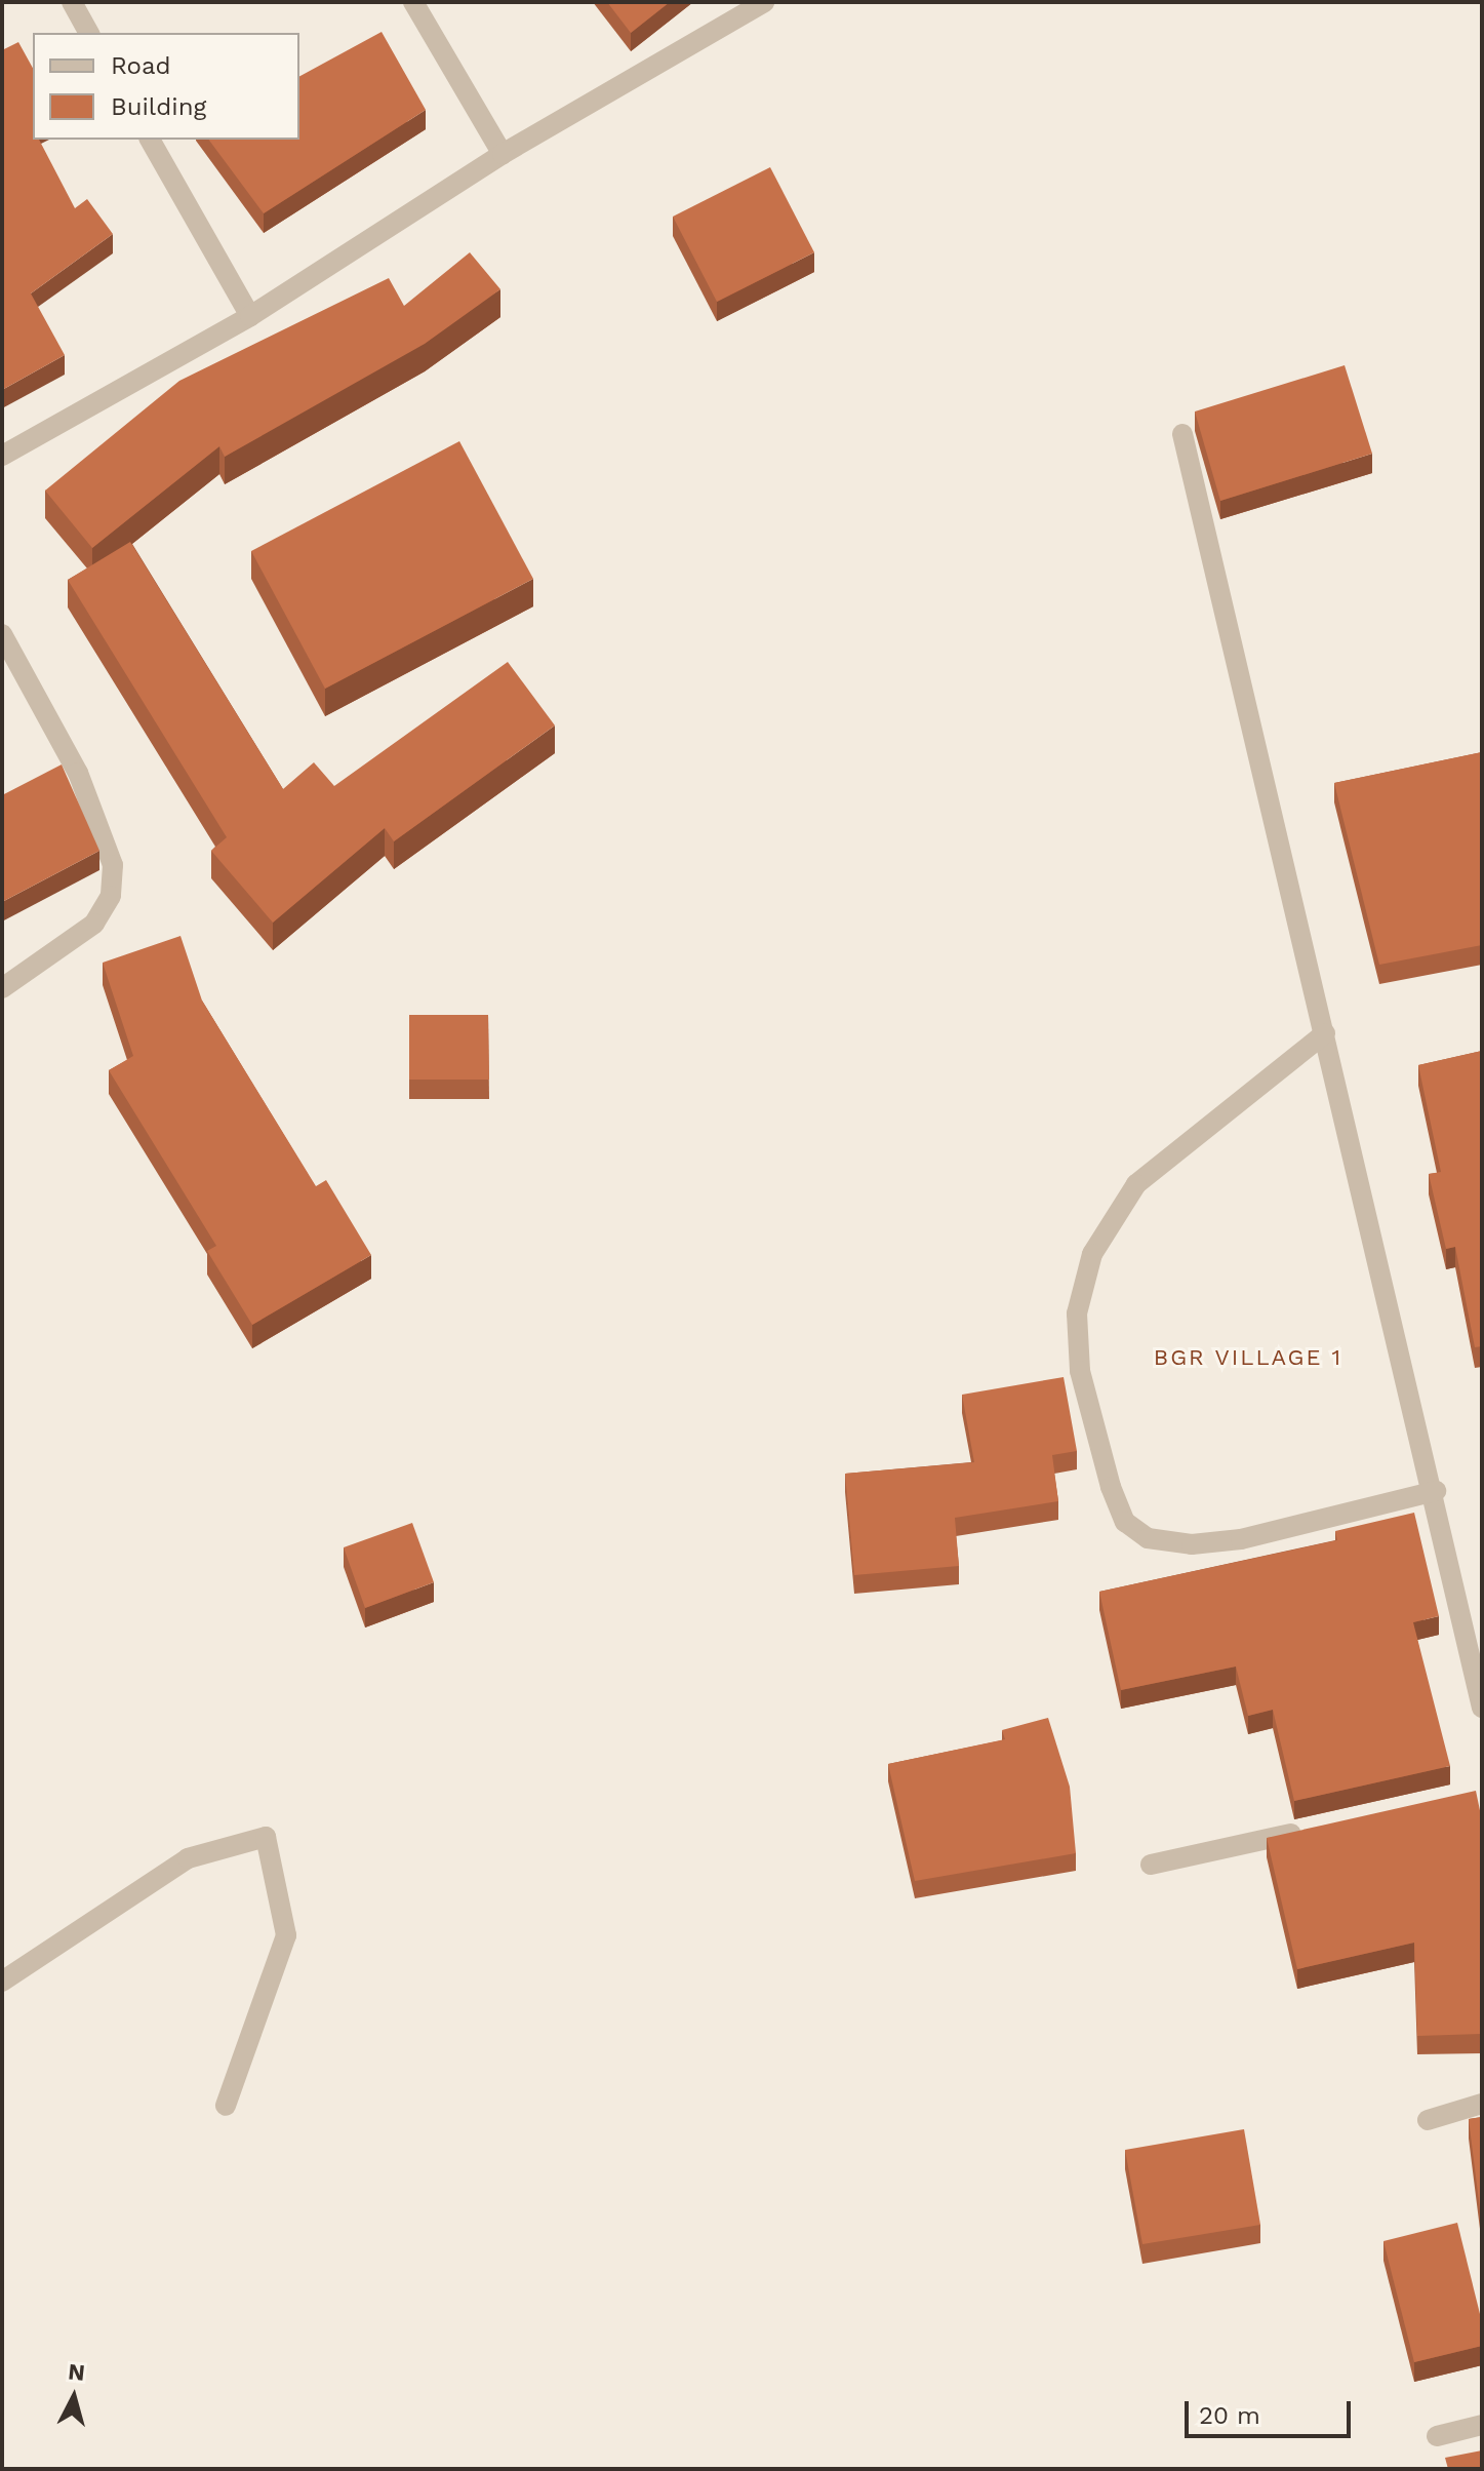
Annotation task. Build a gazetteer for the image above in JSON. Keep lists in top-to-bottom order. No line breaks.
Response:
{"districts":["BGR VILLAGE 1"],"legend":["Road","Building"],"scale_bar":"20 m","north":"top"}
